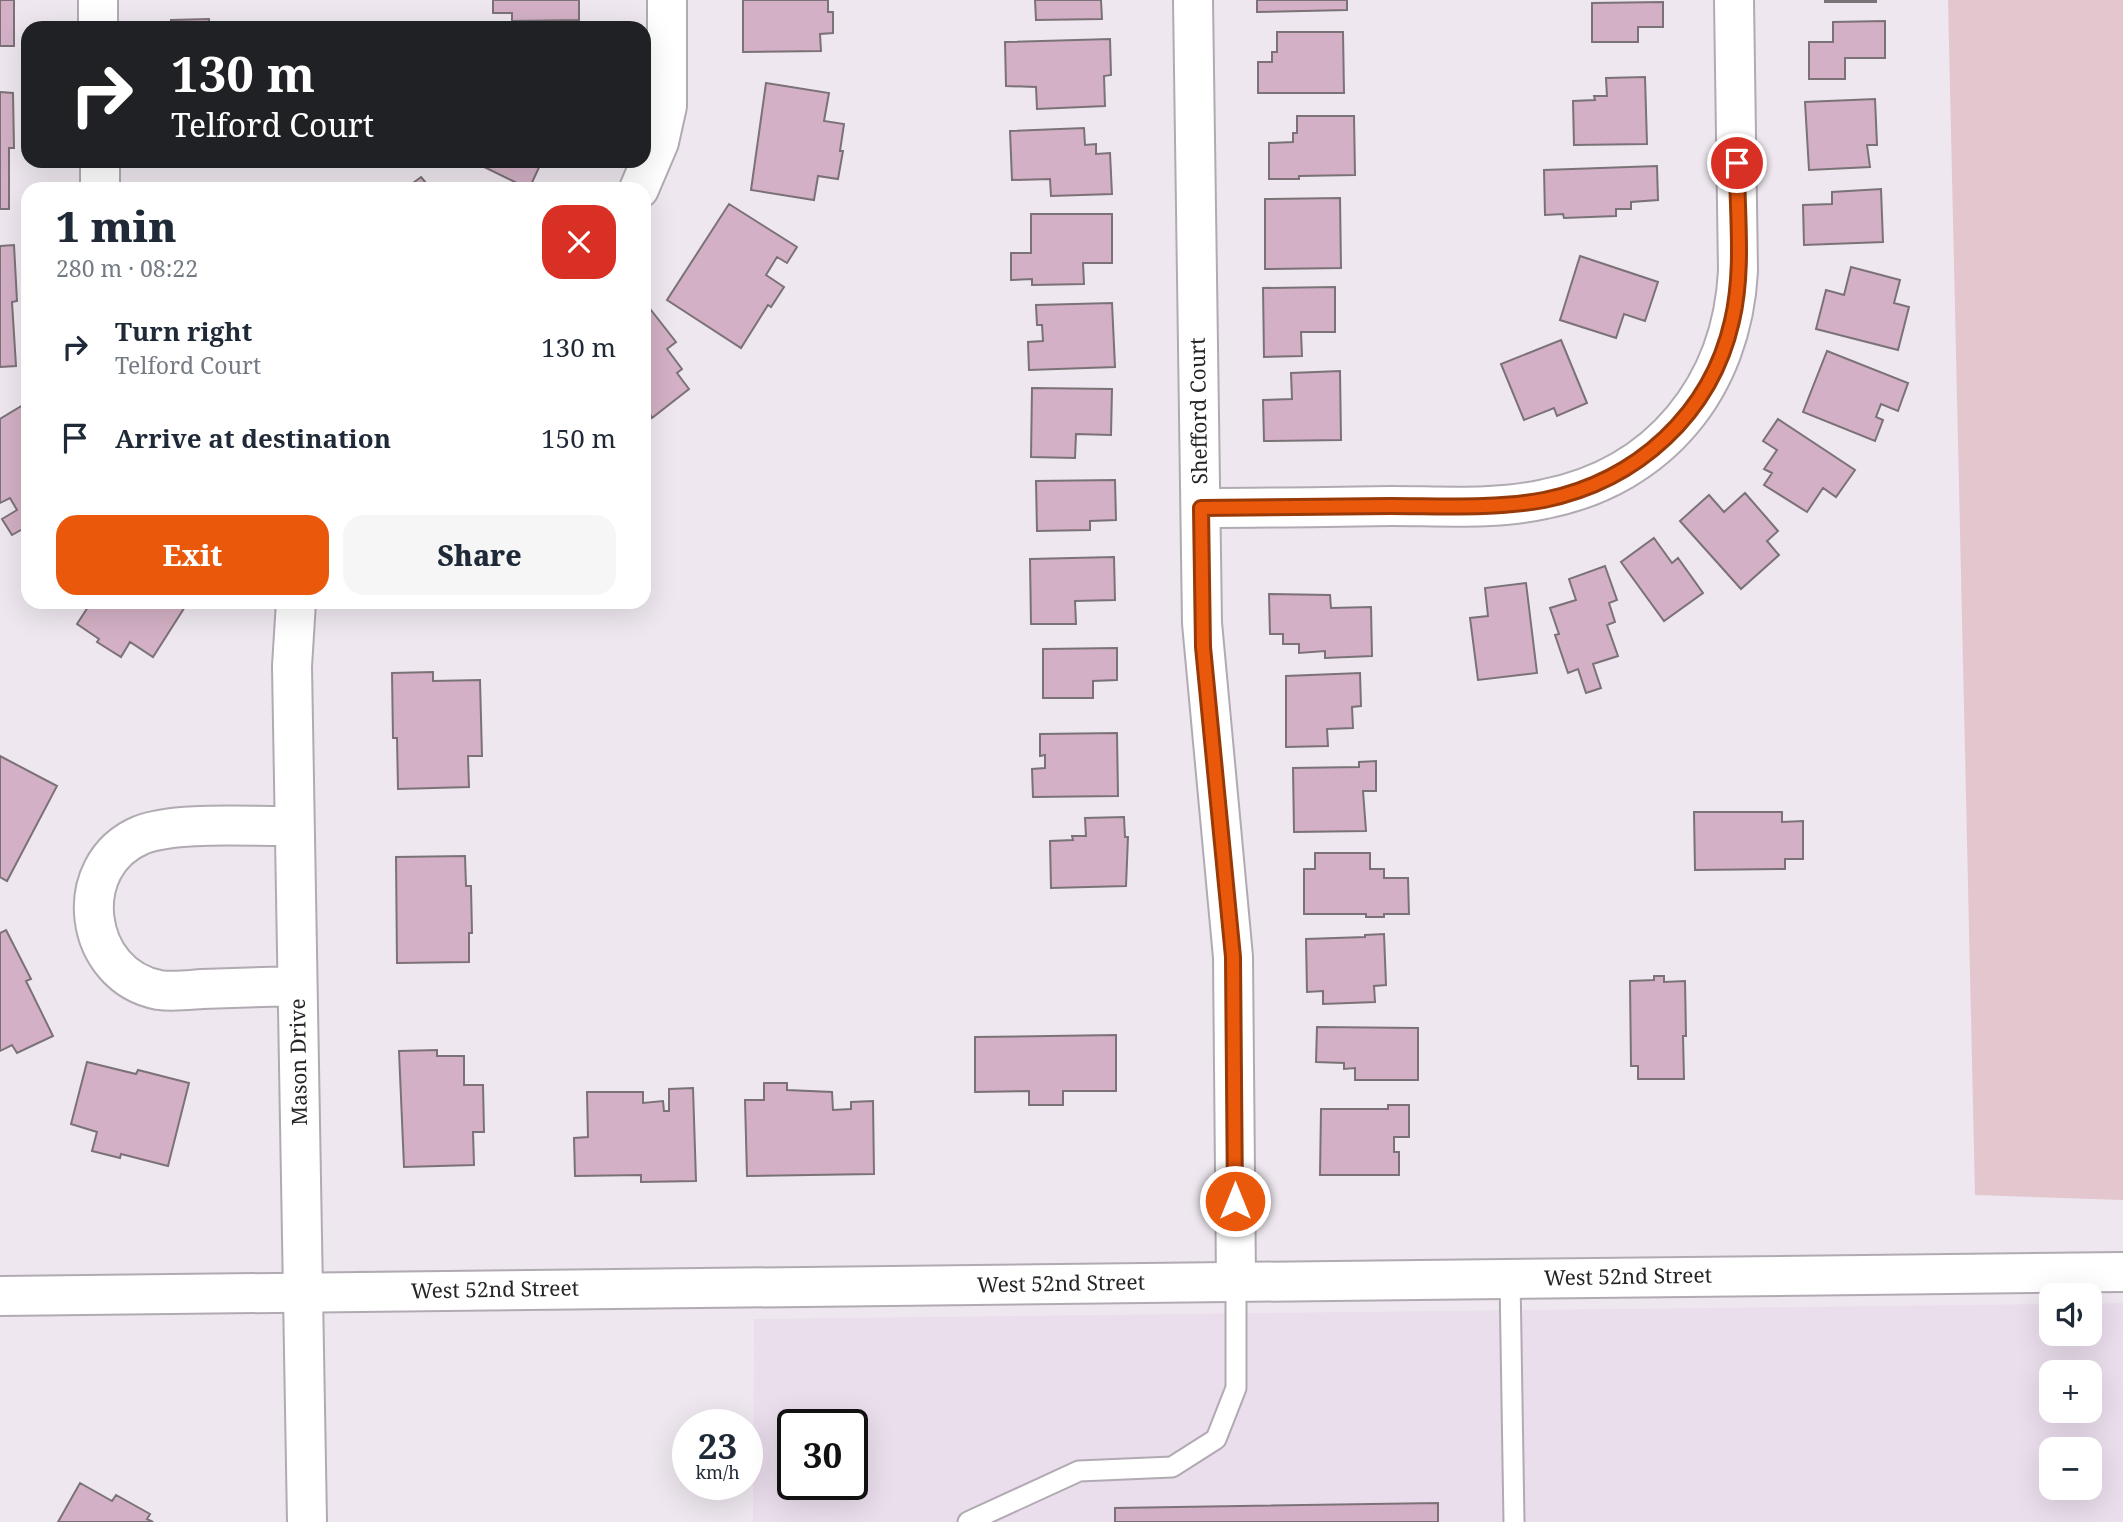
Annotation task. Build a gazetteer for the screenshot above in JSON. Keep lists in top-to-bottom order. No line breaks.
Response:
{"streets":{"street":["Shefford Court","Mason Drive","West 52nd Street"]},"crossings":[["Shefford Court","West 52nd Street"],["Mason Drive","West 52nd Street"]],"page":{"turn":["130 m","Telford Court"],"heading":["1 min","280 m · 08:22"],"list":[{"name":"Turn right","note":"Telford Court","value":"130 m"},{"name":"Arrive at destination","value":"150 m"}],"buttons":["Exit","Share"],"map_buttons":["+","−"],"speed":"23 km/h","limit":"30"}}
